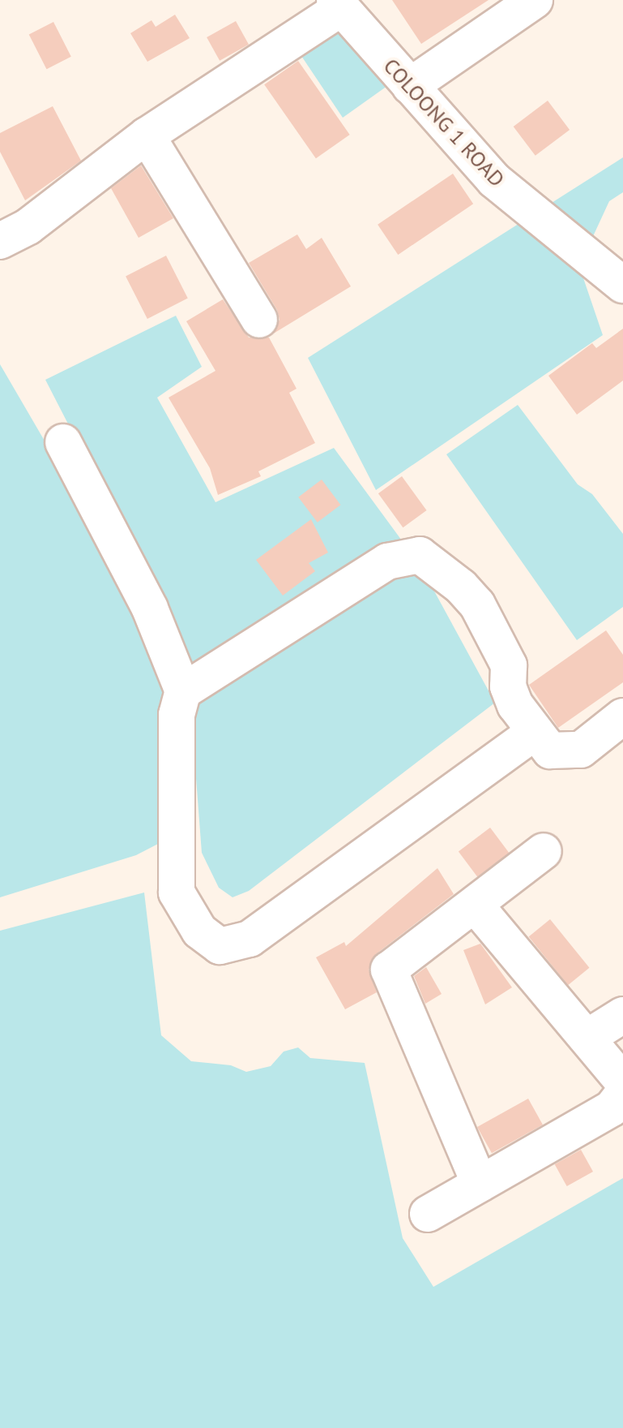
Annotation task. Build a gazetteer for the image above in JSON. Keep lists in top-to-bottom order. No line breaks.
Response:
{"streets":{"street":["COLOONG 1 ROAD"]}}
